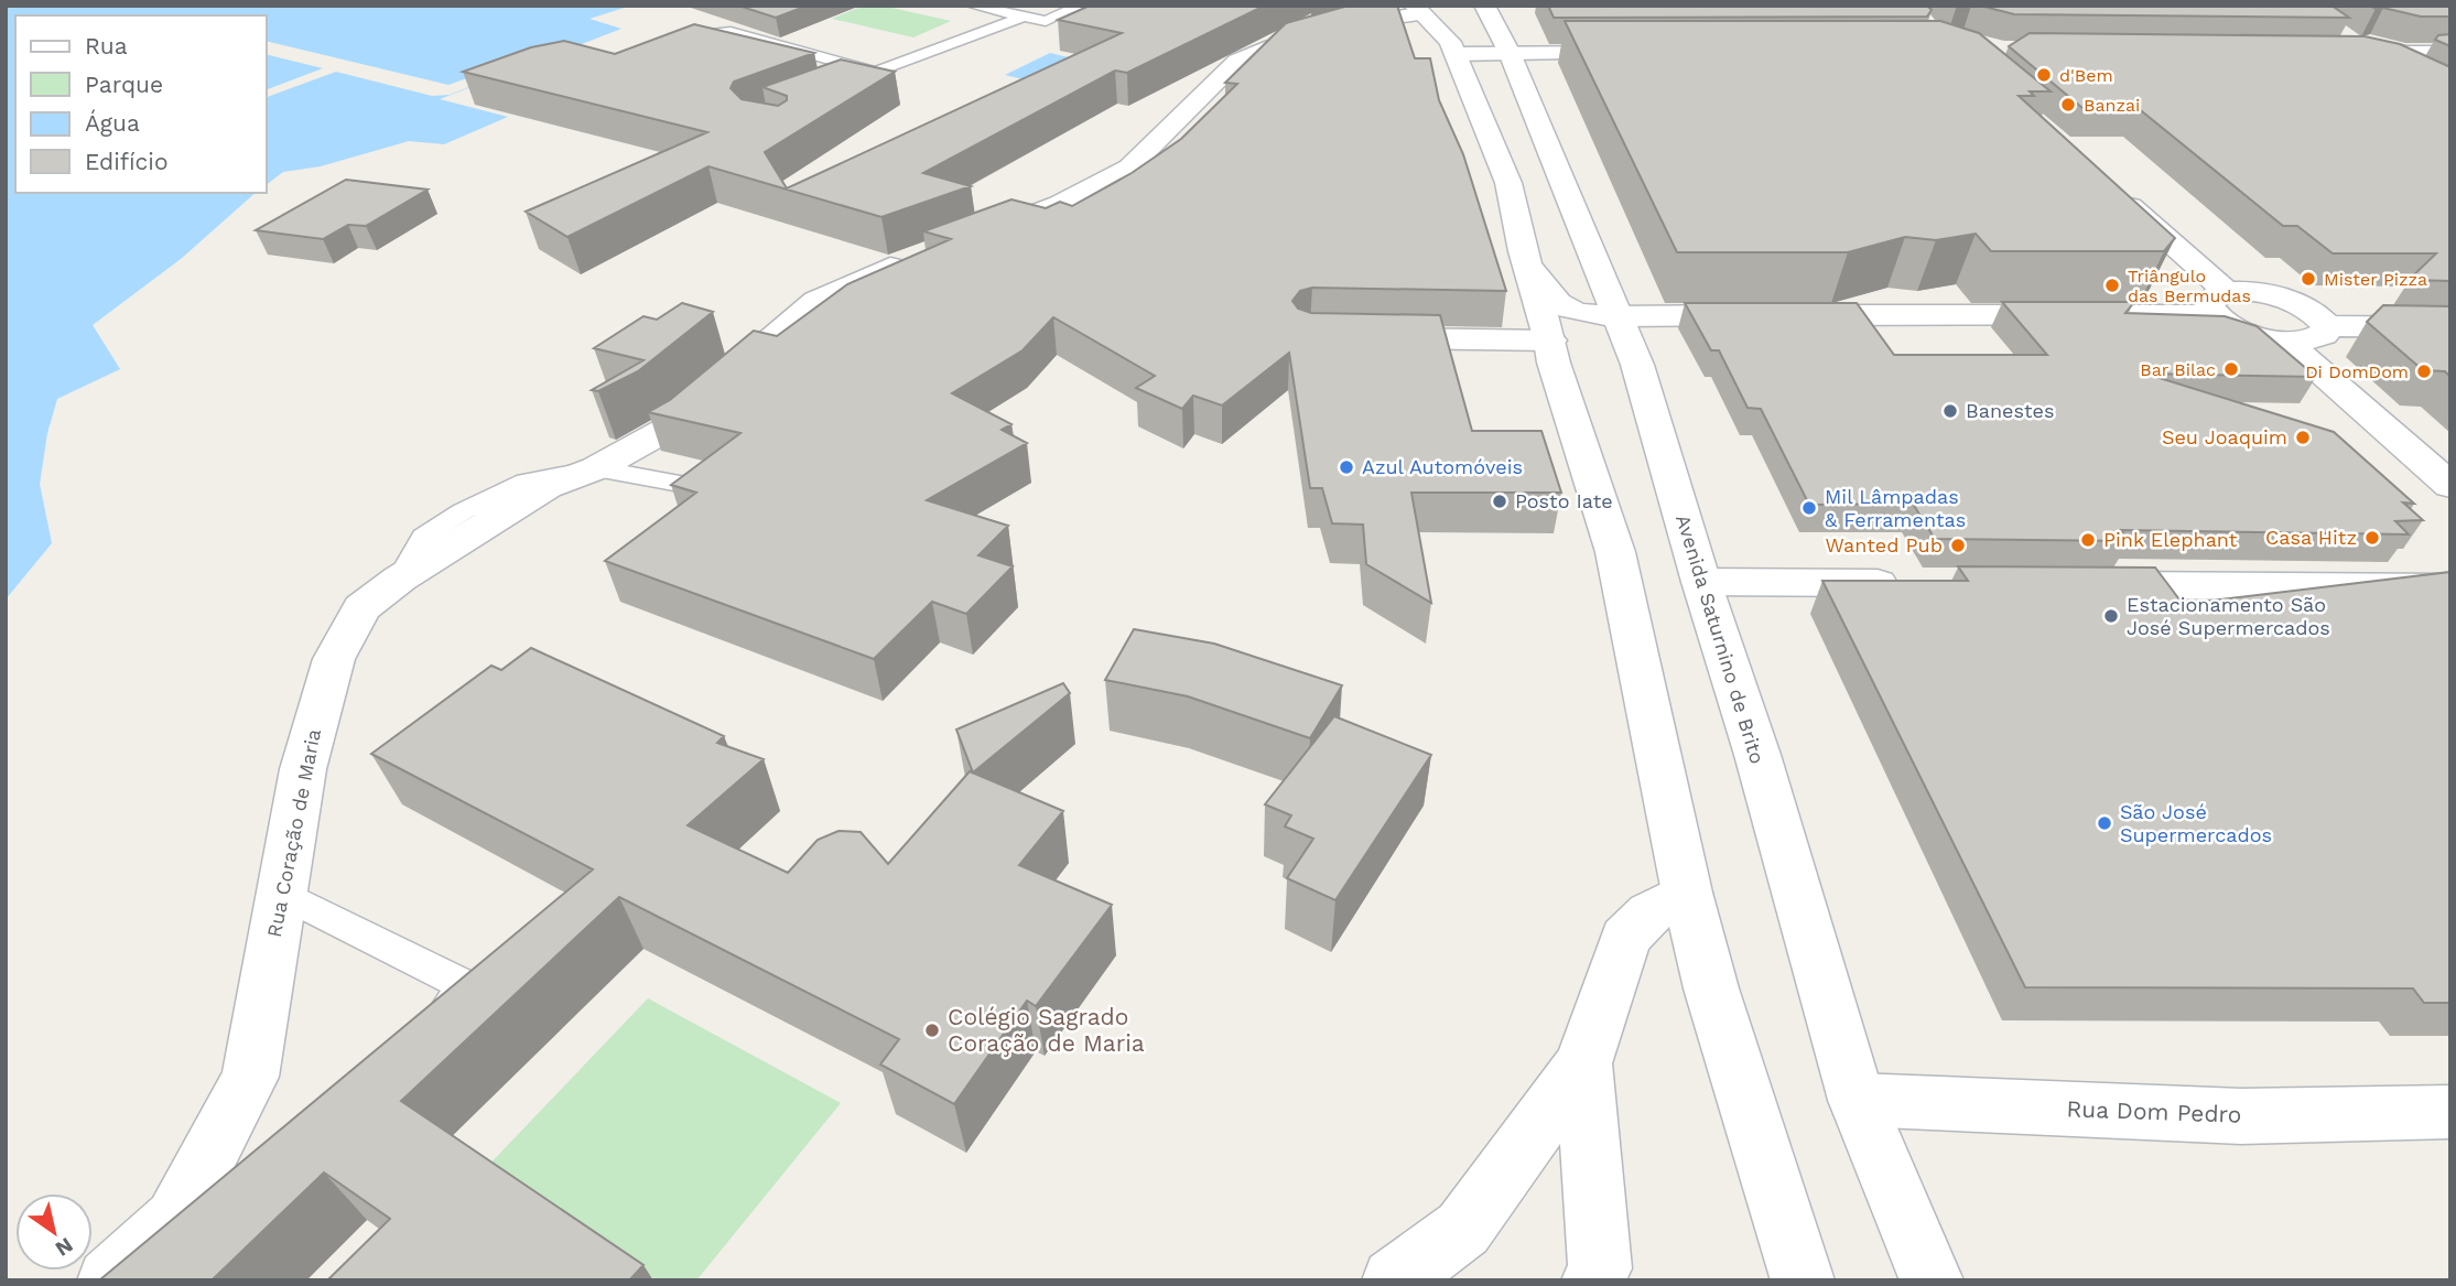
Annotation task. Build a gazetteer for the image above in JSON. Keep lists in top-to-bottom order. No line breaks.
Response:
{"streets":{"street":["Avenida Saturnino de Brito","Rua Coração de Maria","Rua Dom Pedro"]},"crossings":[["Avenida Saturnino de Brito","Rua Dom Pedro"]],"places":["d'Bem","Banzai","Mister Pizza","Triângulo das Bermudas","Bar Bilac","Di DomDom","Banestes","Seu Joaquim","Azul Automóveis","Posto Iate","Mil Lâmpadas & Ferramentas","Casa Hitz","Pink Elephant","Wanted Pub","Estacionamento São José Supermercados","São José Supermercados","Colégio Sagrado Coração de Maria"],"legend":["Rua","Parque","Água","Edifício"],"north":"bottom right"}
